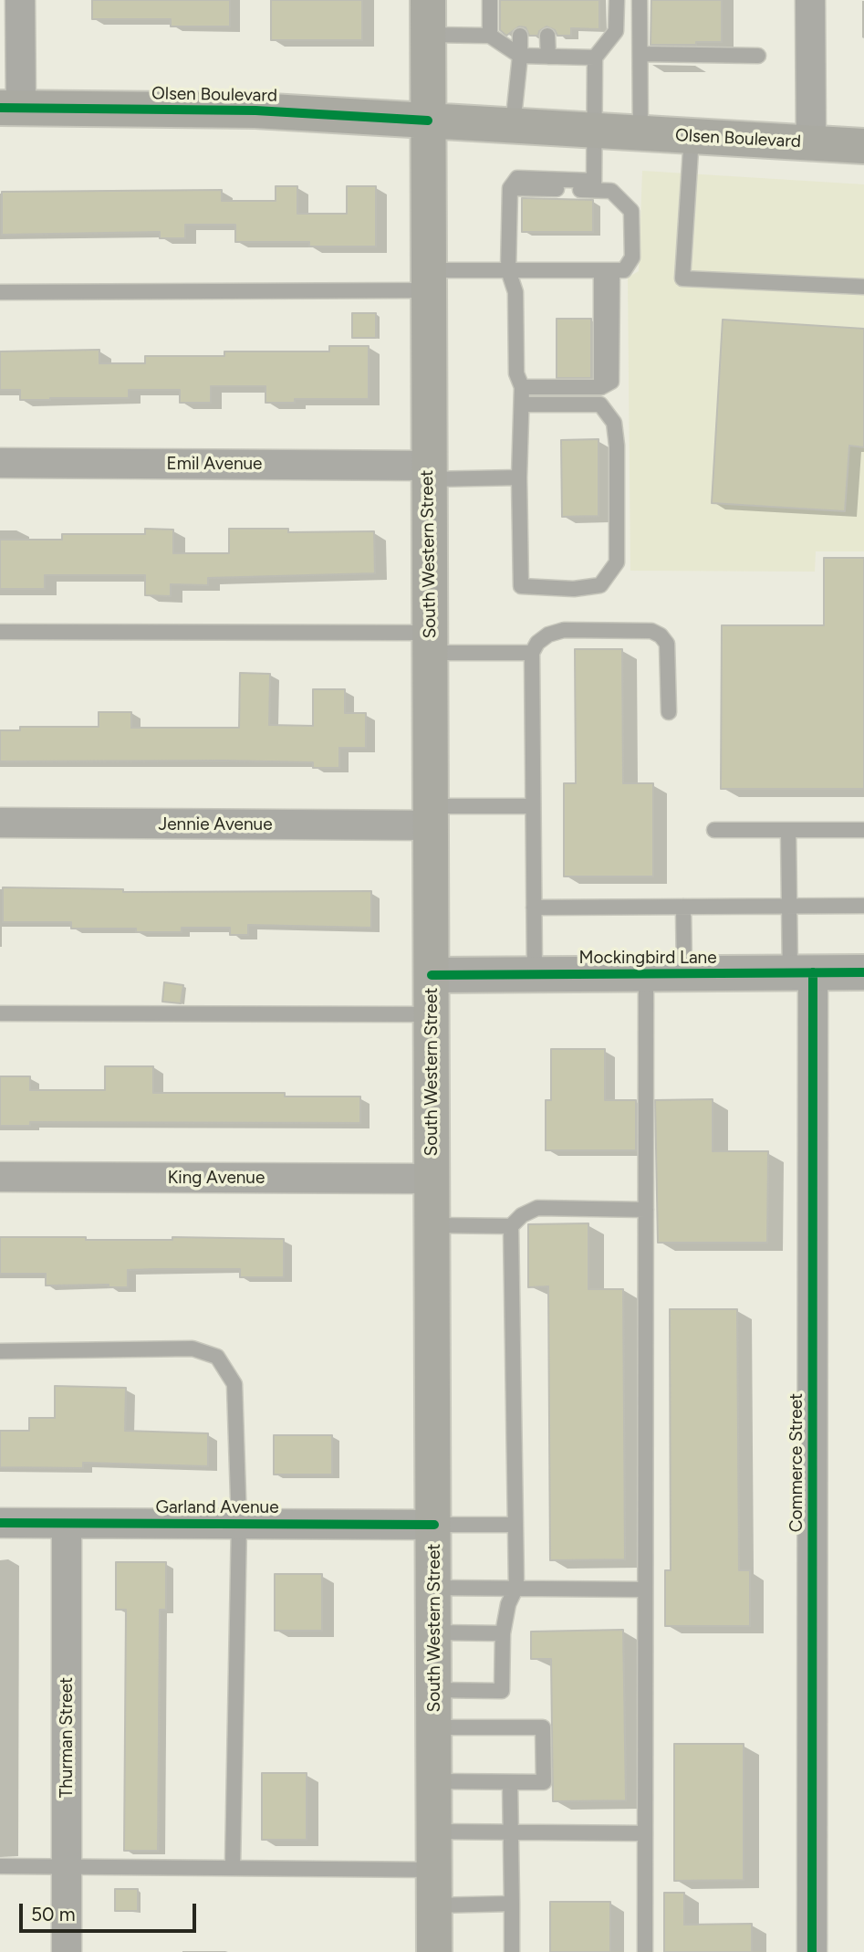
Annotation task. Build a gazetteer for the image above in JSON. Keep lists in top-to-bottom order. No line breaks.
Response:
{"streets":{"main road":["Olsen Boulevard","South Western Street"],"street":["Emil Avenue","Jennie Avenue","Mockingbird Lane","King Avenue","Commerce Street","Garland Avenue","Thurman Street"]},"crossings":[["Olsen Boulevard","South Western Street"],["Emil Avenue","South Western Street"],["South Western Street","Jennie Avenue"],["South Western Street","Mockingbird Lane"],["South Western Street","King Avenue"],["South Western Street","Garland Avenue"],["Mockingbird Lane","Commerce Street"],["Garland Avenue","Thurman Street"]],"scale_bar":"50 m"}
